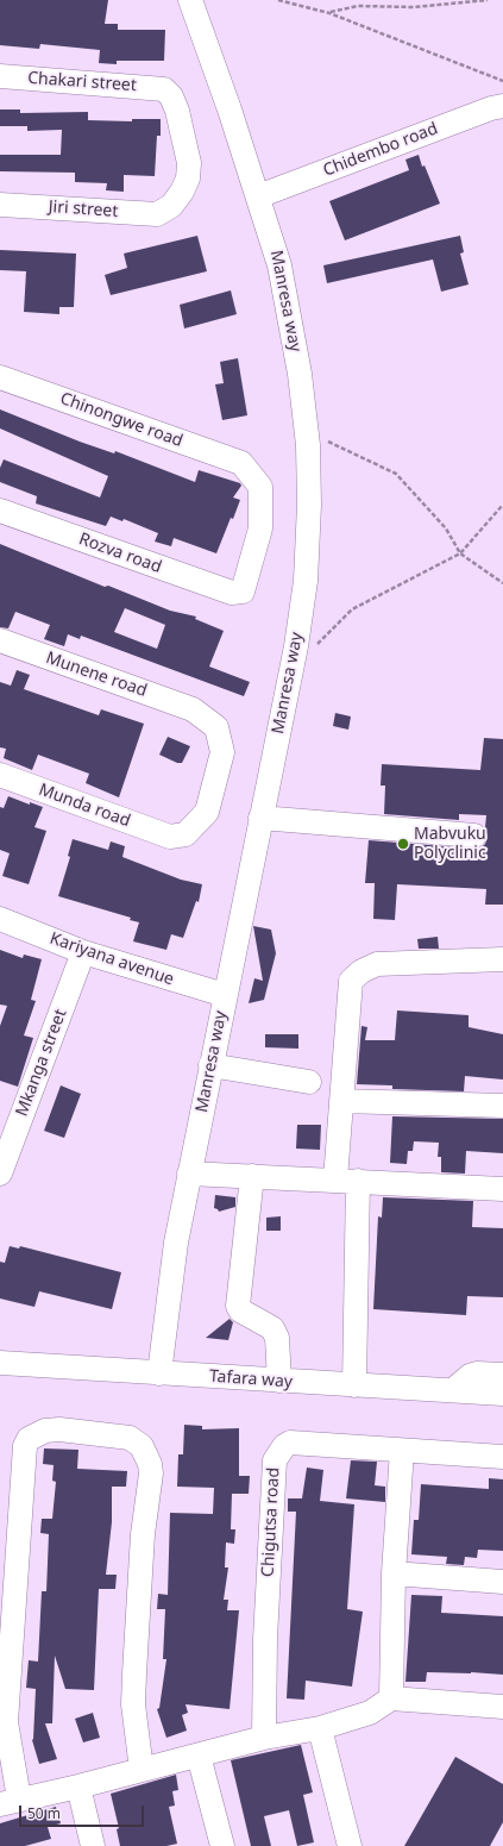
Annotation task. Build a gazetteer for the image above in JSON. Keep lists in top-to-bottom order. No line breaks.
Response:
{"streets":{"street":["Chakari street","Chidembo road","Jiri street","Manresa way","Chinongwe road","Rozva road","Munene road","Munda road","Kariyana avenue","Mkanga street","Tafara way","Chigutsa road"]},"crossings":[["Chakari street","Jiri street"],["Chidembo road","Manresa way"],["Manresa way","Kariyana avenue"],["Manresa way","Tafara way"],["Chinongwe road","Rozva road"],["Munene road","Munda road"],["Kariyana avenue","Mkanga street"]],"places":["Mabvuku Polyclinic"],"scale_bar":"50 m"}
